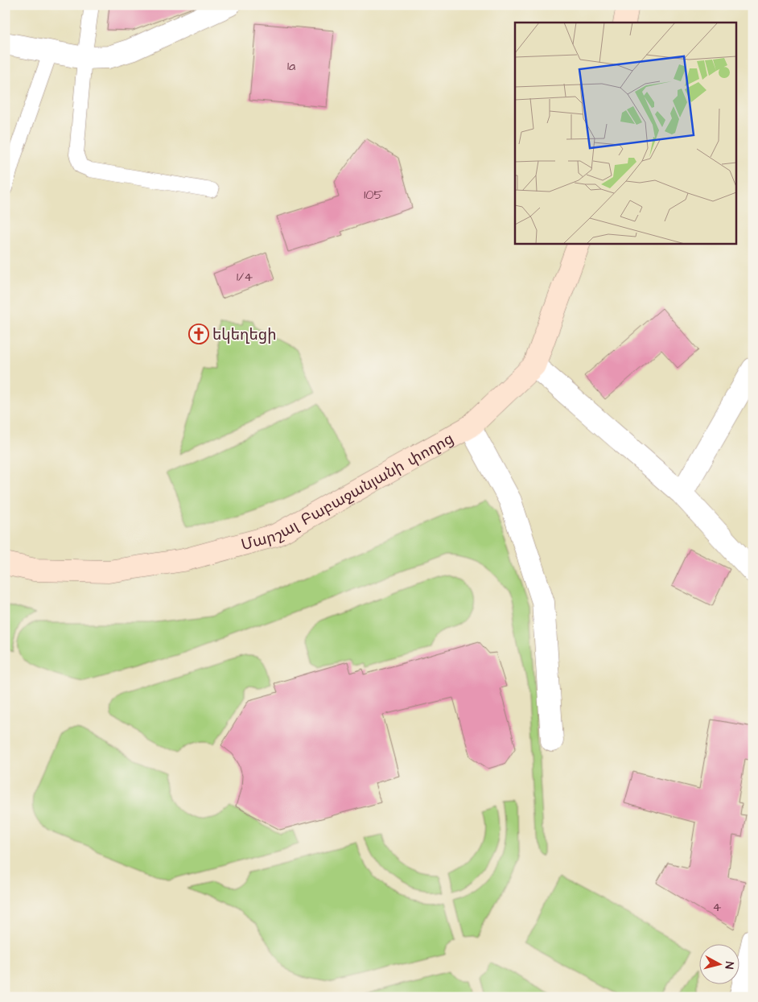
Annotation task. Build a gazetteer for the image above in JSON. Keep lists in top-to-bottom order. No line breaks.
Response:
{"streets":{"main road":["Մարշալ Բաբաջանյանի փողոց"]},"places":{"church":["եկեղեցի"]},"house_numbers":["1a","105","1/4","4"],"north":"right"}
